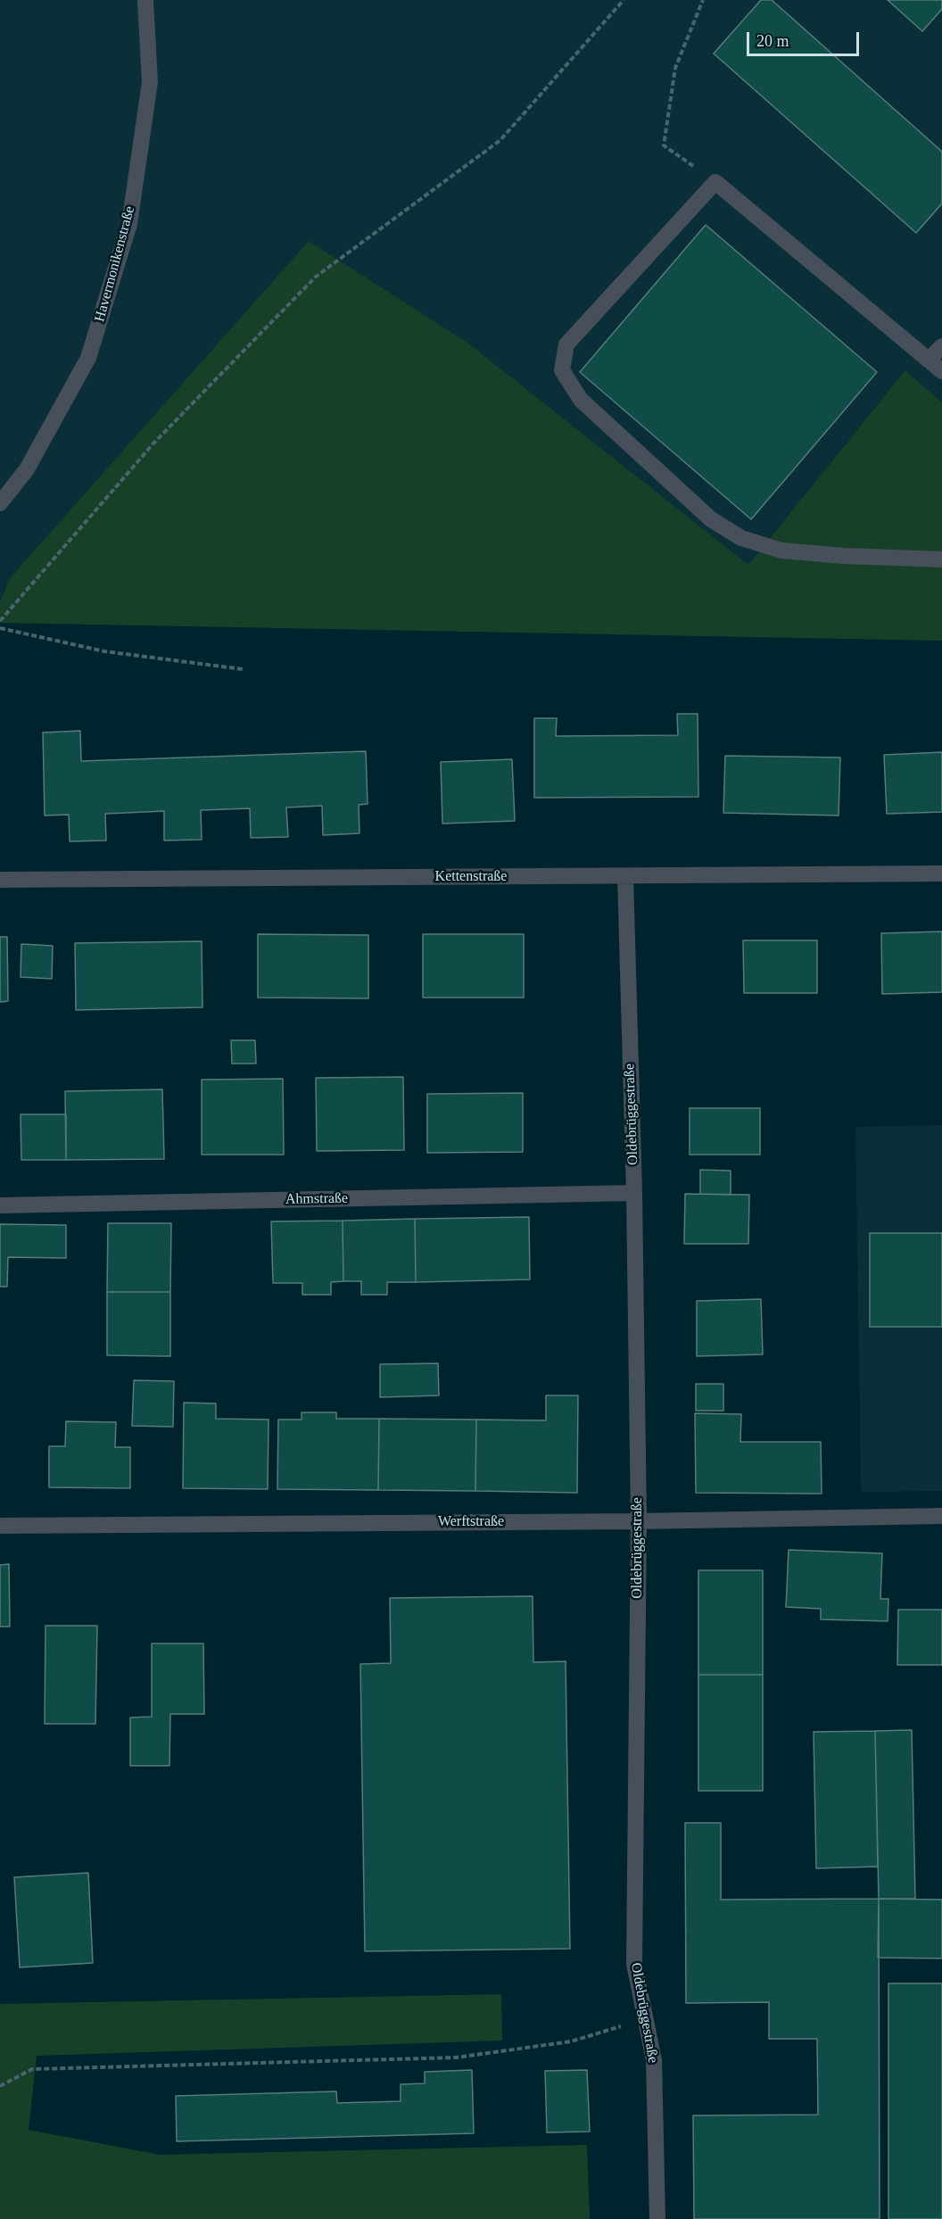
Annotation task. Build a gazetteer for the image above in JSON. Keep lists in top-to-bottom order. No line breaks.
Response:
{"streets":{"street":["Havermonikenstraße","Kettenstraße","Oldebrüggestraße","Ahmstraße","Werftstraße"]},"crossings":[["Kettenstraße","Oldebrüggestraße"],["Oldebrüggestraße","Ahmstraße"],["Oldebrüggestraße","Werftstraße"]],"scale_bar":"20 m"}
